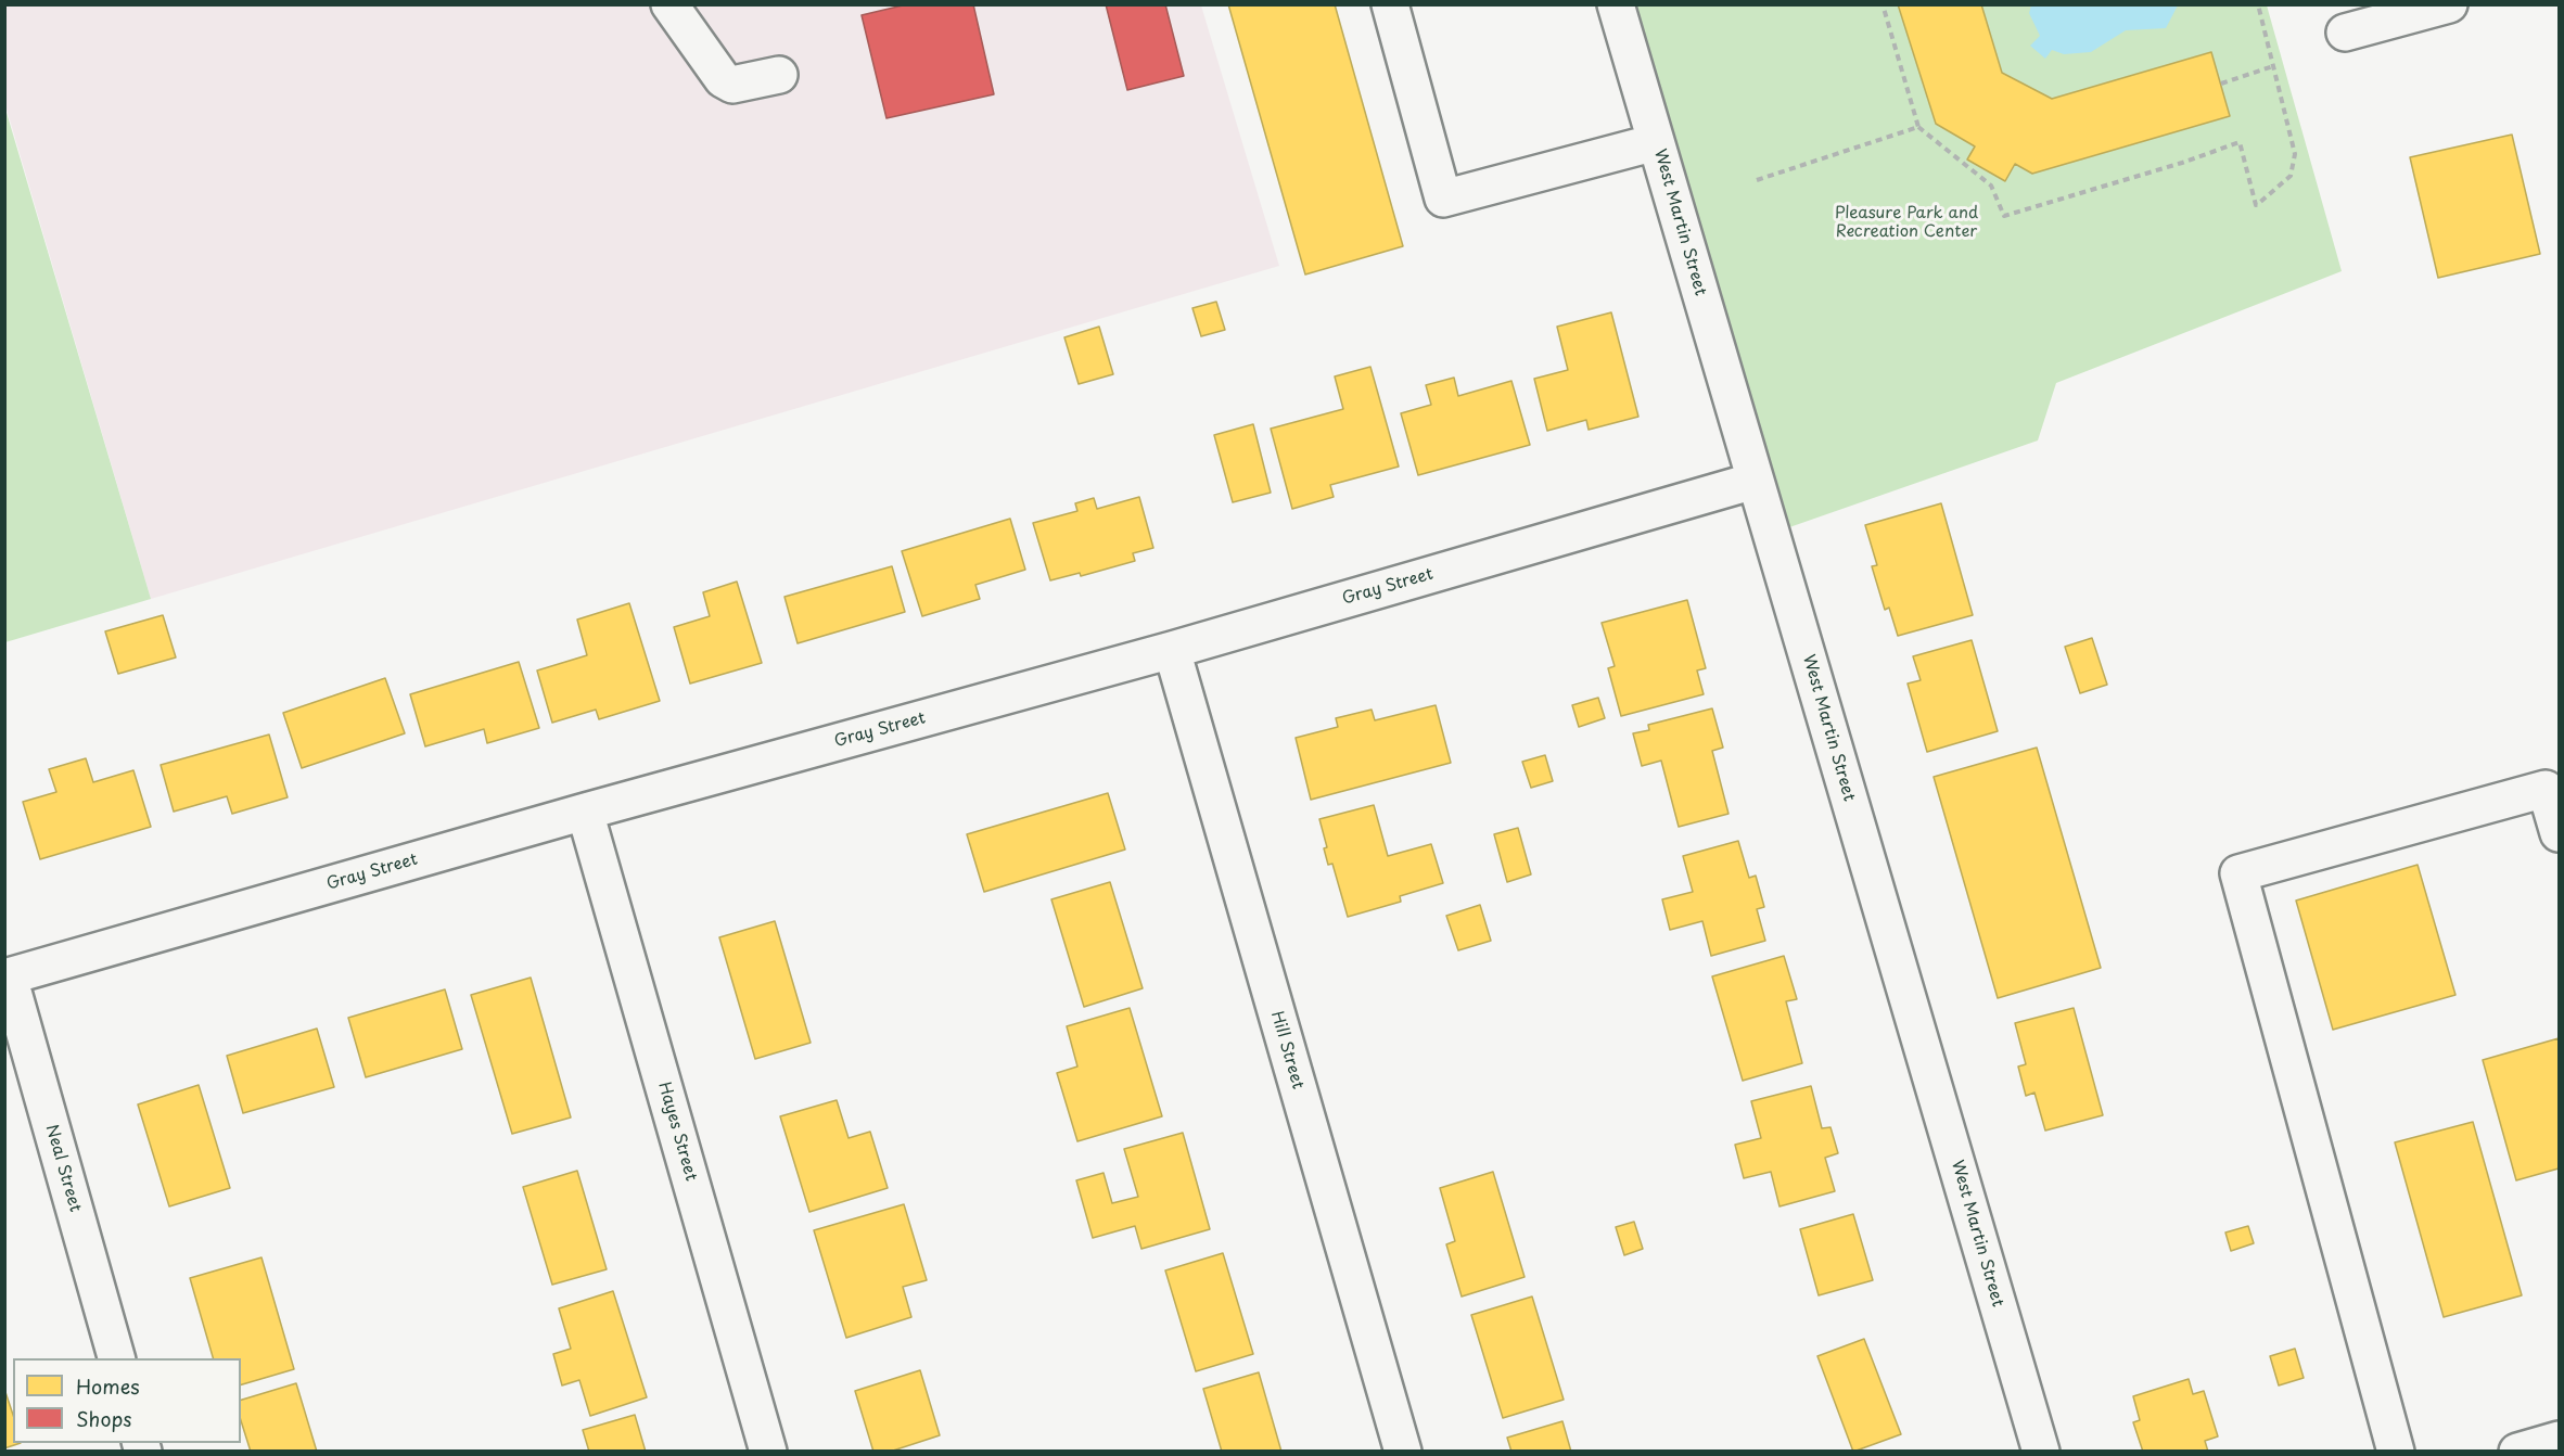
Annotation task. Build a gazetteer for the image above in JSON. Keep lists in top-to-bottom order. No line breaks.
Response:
{"streets":{"street":["West Martin Street","Gray Street","Hill Street","Hayes Street","Neal Street"]},"crossings":[["West Martin Street","Gray Street"],["Gray Street","Hill Street"],["Gray Street","Hayes Street"],["Gray Street","Neal Street"]],"parks":["Pleasure Park and Recreation Center"],"legend":["Homes","Shops"]}
